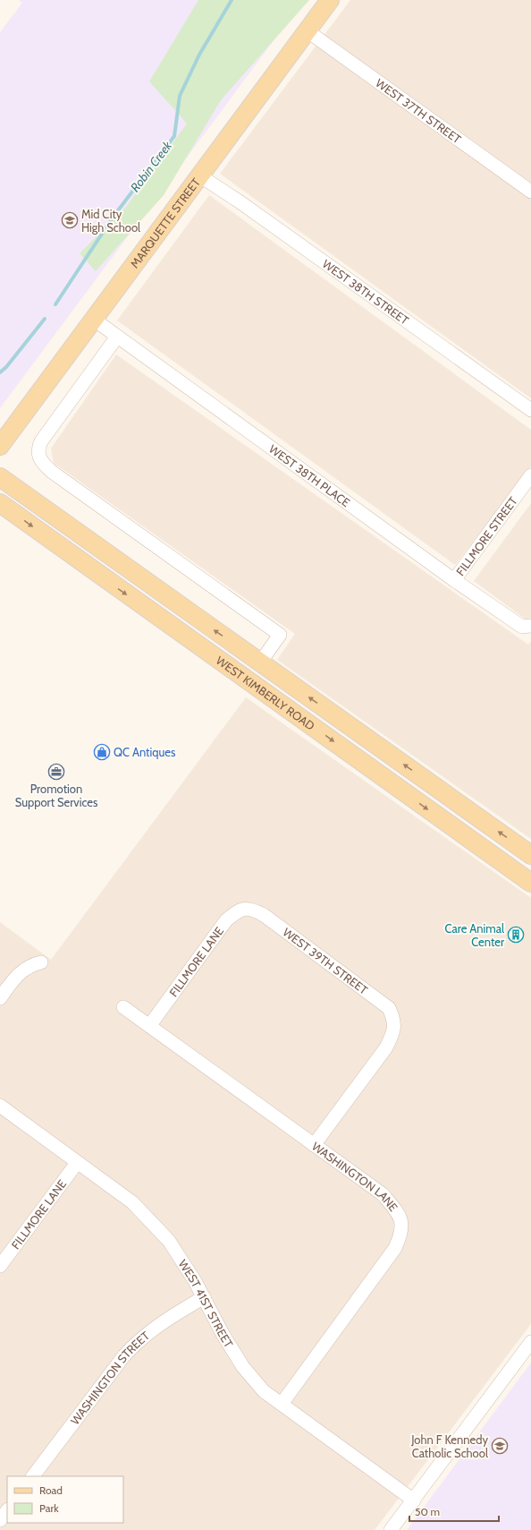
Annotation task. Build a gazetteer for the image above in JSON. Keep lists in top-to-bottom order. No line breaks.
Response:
{"streets":{"main road":["MARQUETTE STREET","WEST KIMBERLY ROAD"],"street":["WEST 37TH STREET","WEST 38TH STREET","WEST 38TH PLACE","FILLMORE STREET","WEST 39TH STREET","FILLMORE LANE","WASHINGTON LANE","WEST 41ST STREET","WASHINGTON STREET"]},"crossings":[["WEST 37TH STREET","MARQUETTE STREET"],["MARQUETTE STREET","WEST 38TH STREET"],["MARQUETTE STREET","WEST 38TH PLACE"],["WEST 38TH PLACE","FILLMORE STREET"],["WEST 38TH PLACE","WEST KIMBERLY ROAD"],["WEST 39TH STREET","FILLMORE LANE"],["WEST 39TH STREET","WASHINGTON LANE"],["FILLMORE LANE","WASHINGTON LANE"],["FILLMORE LANE","WEST 41ST STREET"],["WASHINGTON LANE","WEST 41ST STREET"],["WEST 41ST STREET","WASHINGTON STREET"]],"water":["Robin Creek"],"places":{"school or university":["Mid City High School","John F Kennedy Catholic School"],"shop":["QC Antiques"],"office":["Promotion Support Services"],"building":["Care Animal Center"]},"legend":["Road","Park"],"scale_bar":"50 m"}
